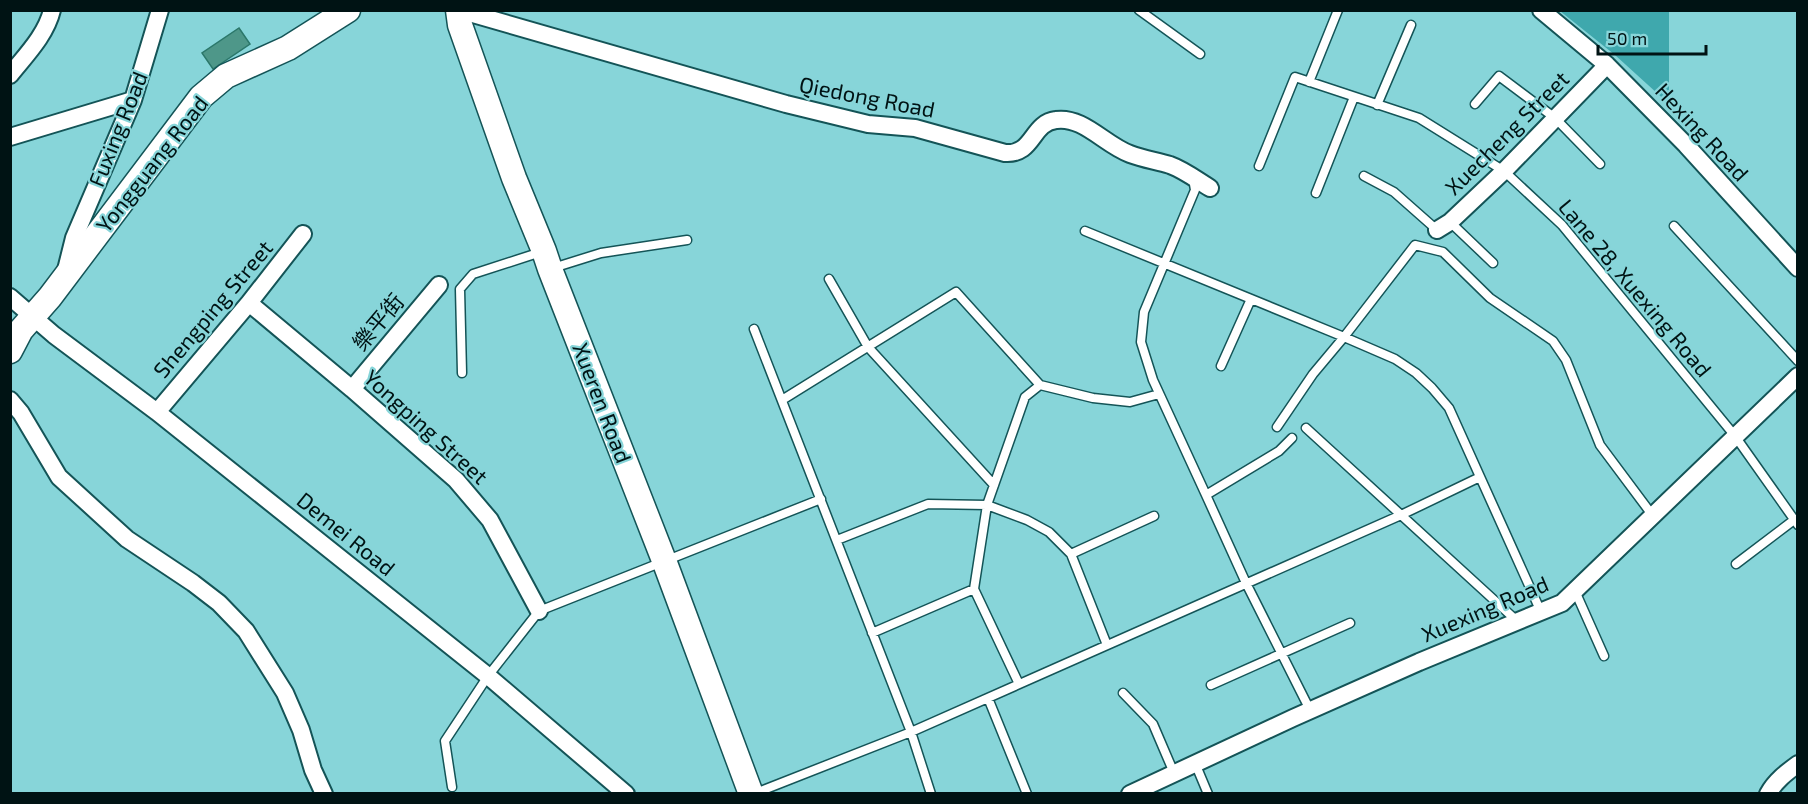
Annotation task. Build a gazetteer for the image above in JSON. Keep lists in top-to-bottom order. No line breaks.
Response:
{"streets":{"main road":["Yongguang Road","Xueren Road"],"street":["Qiedong Road","Fuxing Road","Hexing Road","Xuecheng Street","Shengping Street","樂平街","Yongping Street","Demei Road","Xuexing Road"],"lane":["Lane 28, Xuexing Road"]},"crossings":[["Qiedong Road","Xueren Road"],["Fuxing Road","Yongguang Road"],["Hexing Road","Xuecheng Street"],["Xuecheng Street","Lane 28, Xuexing Road"],["Yongguang Road","Demei Road"],["Lane 28, Xuexing Road","Xuexing Road"],["Shengping Street","Yongping Street"],["Shengping Street","Demei Road"],["樂平街","Yongping Street"]],"scale_bar":"50 m"}
